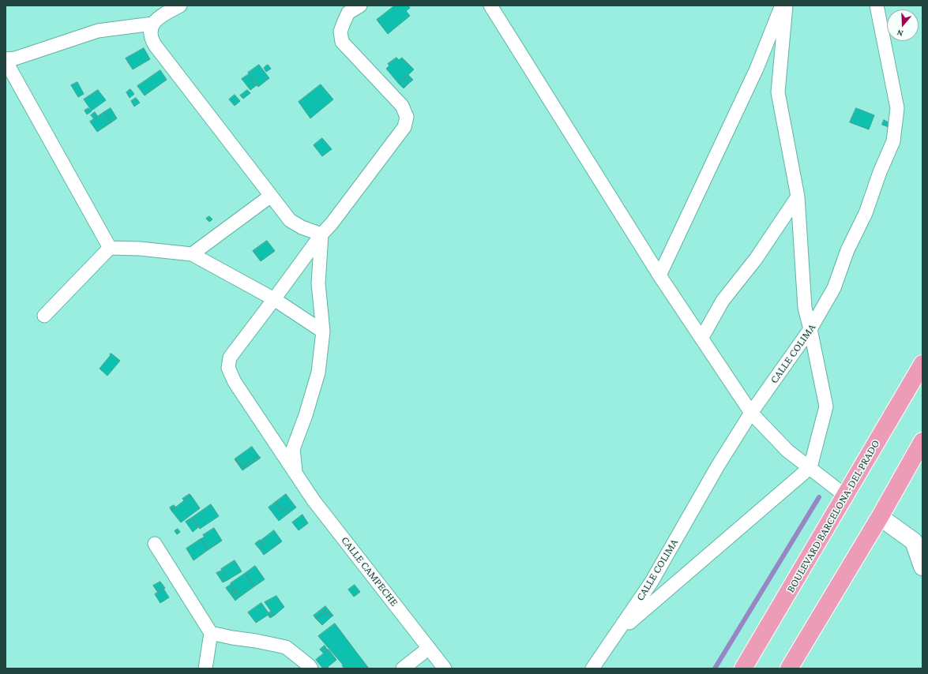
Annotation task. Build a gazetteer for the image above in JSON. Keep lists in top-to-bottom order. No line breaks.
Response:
{"streets":{"main road":["BOULEVARD BARCELONA-DEL PRADO"],"street":["CALLE COLIMA","CALLE CAMPECHE"]},"north":"bottom"}
